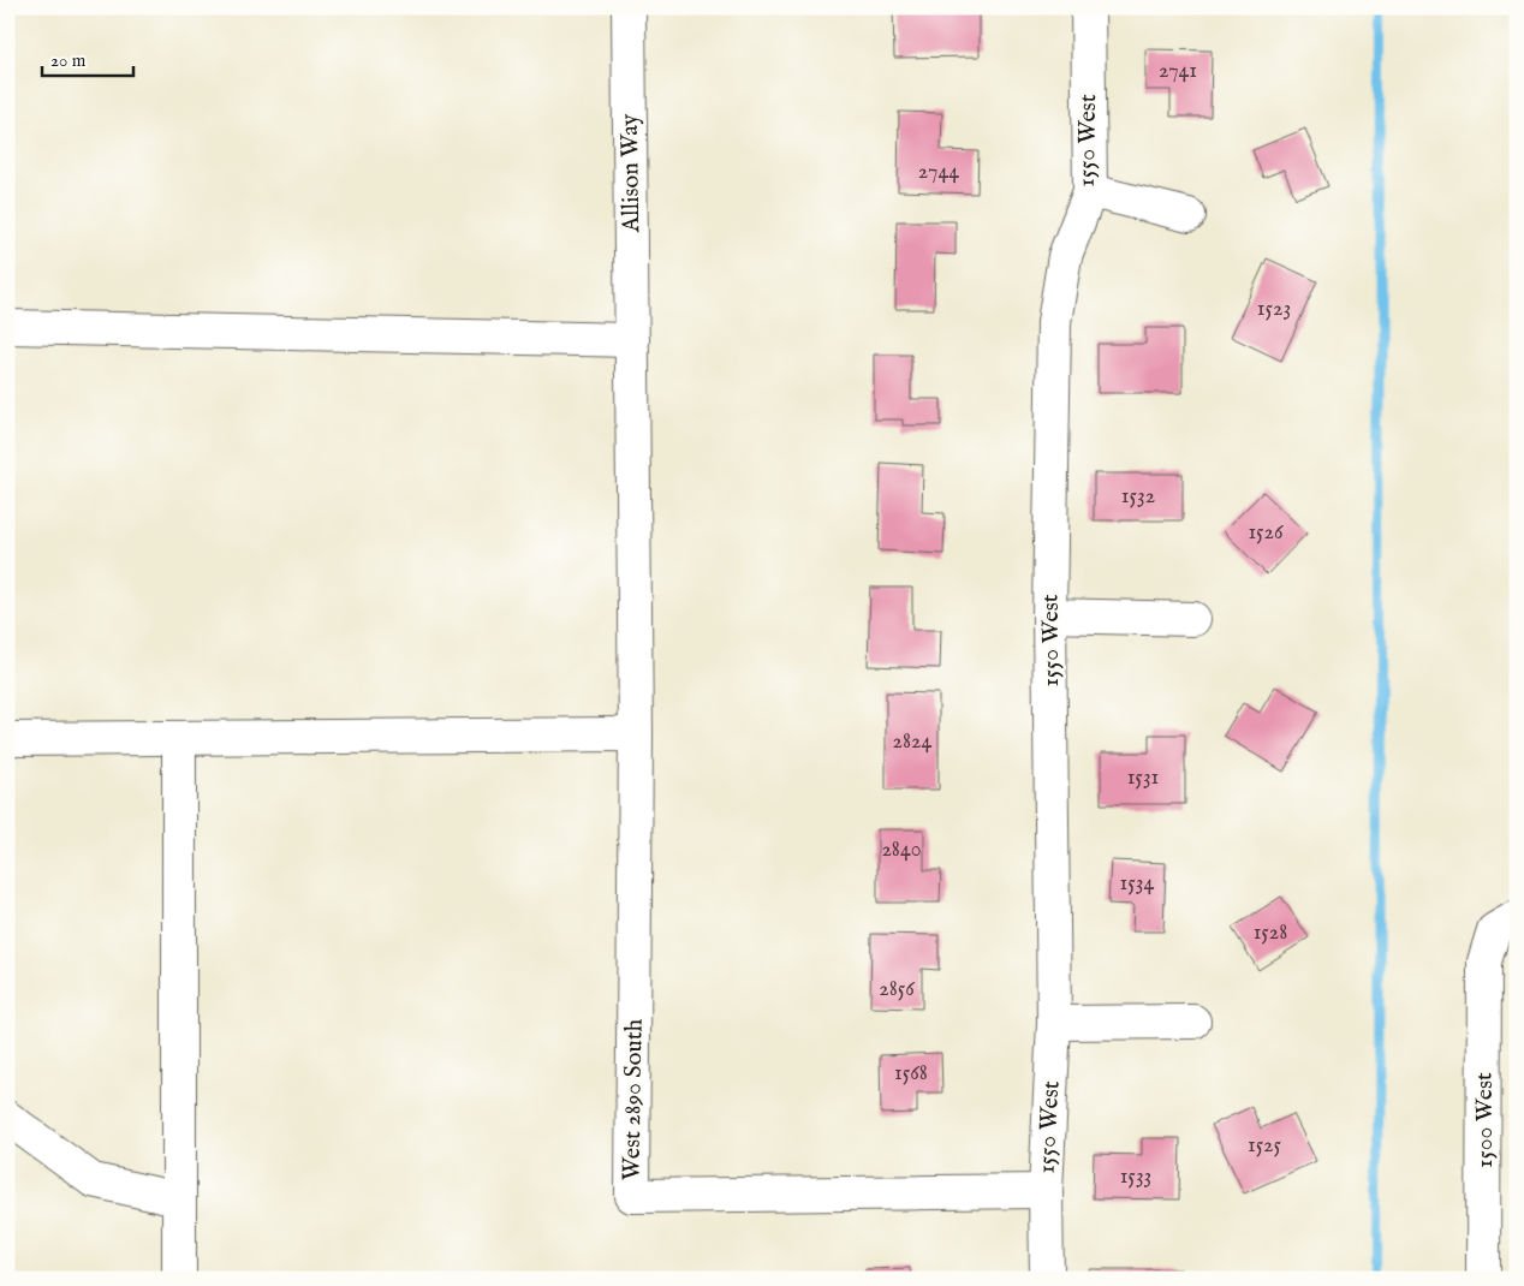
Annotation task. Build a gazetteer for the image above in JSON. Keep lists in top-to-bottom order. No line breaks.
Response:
{"streets":{"street":["1550 West","Allison Way","West 2890 South","1500 West"]},"crossings":[["1550 West","West 2890 South"],["Allison Way","West 2890 South"]],"house_numbers":["2741","2744","1523","1532","1526","2824","1531","2840","1534","1528","2856","1568","1525","1533"],"scale_bar":"20 m"}
